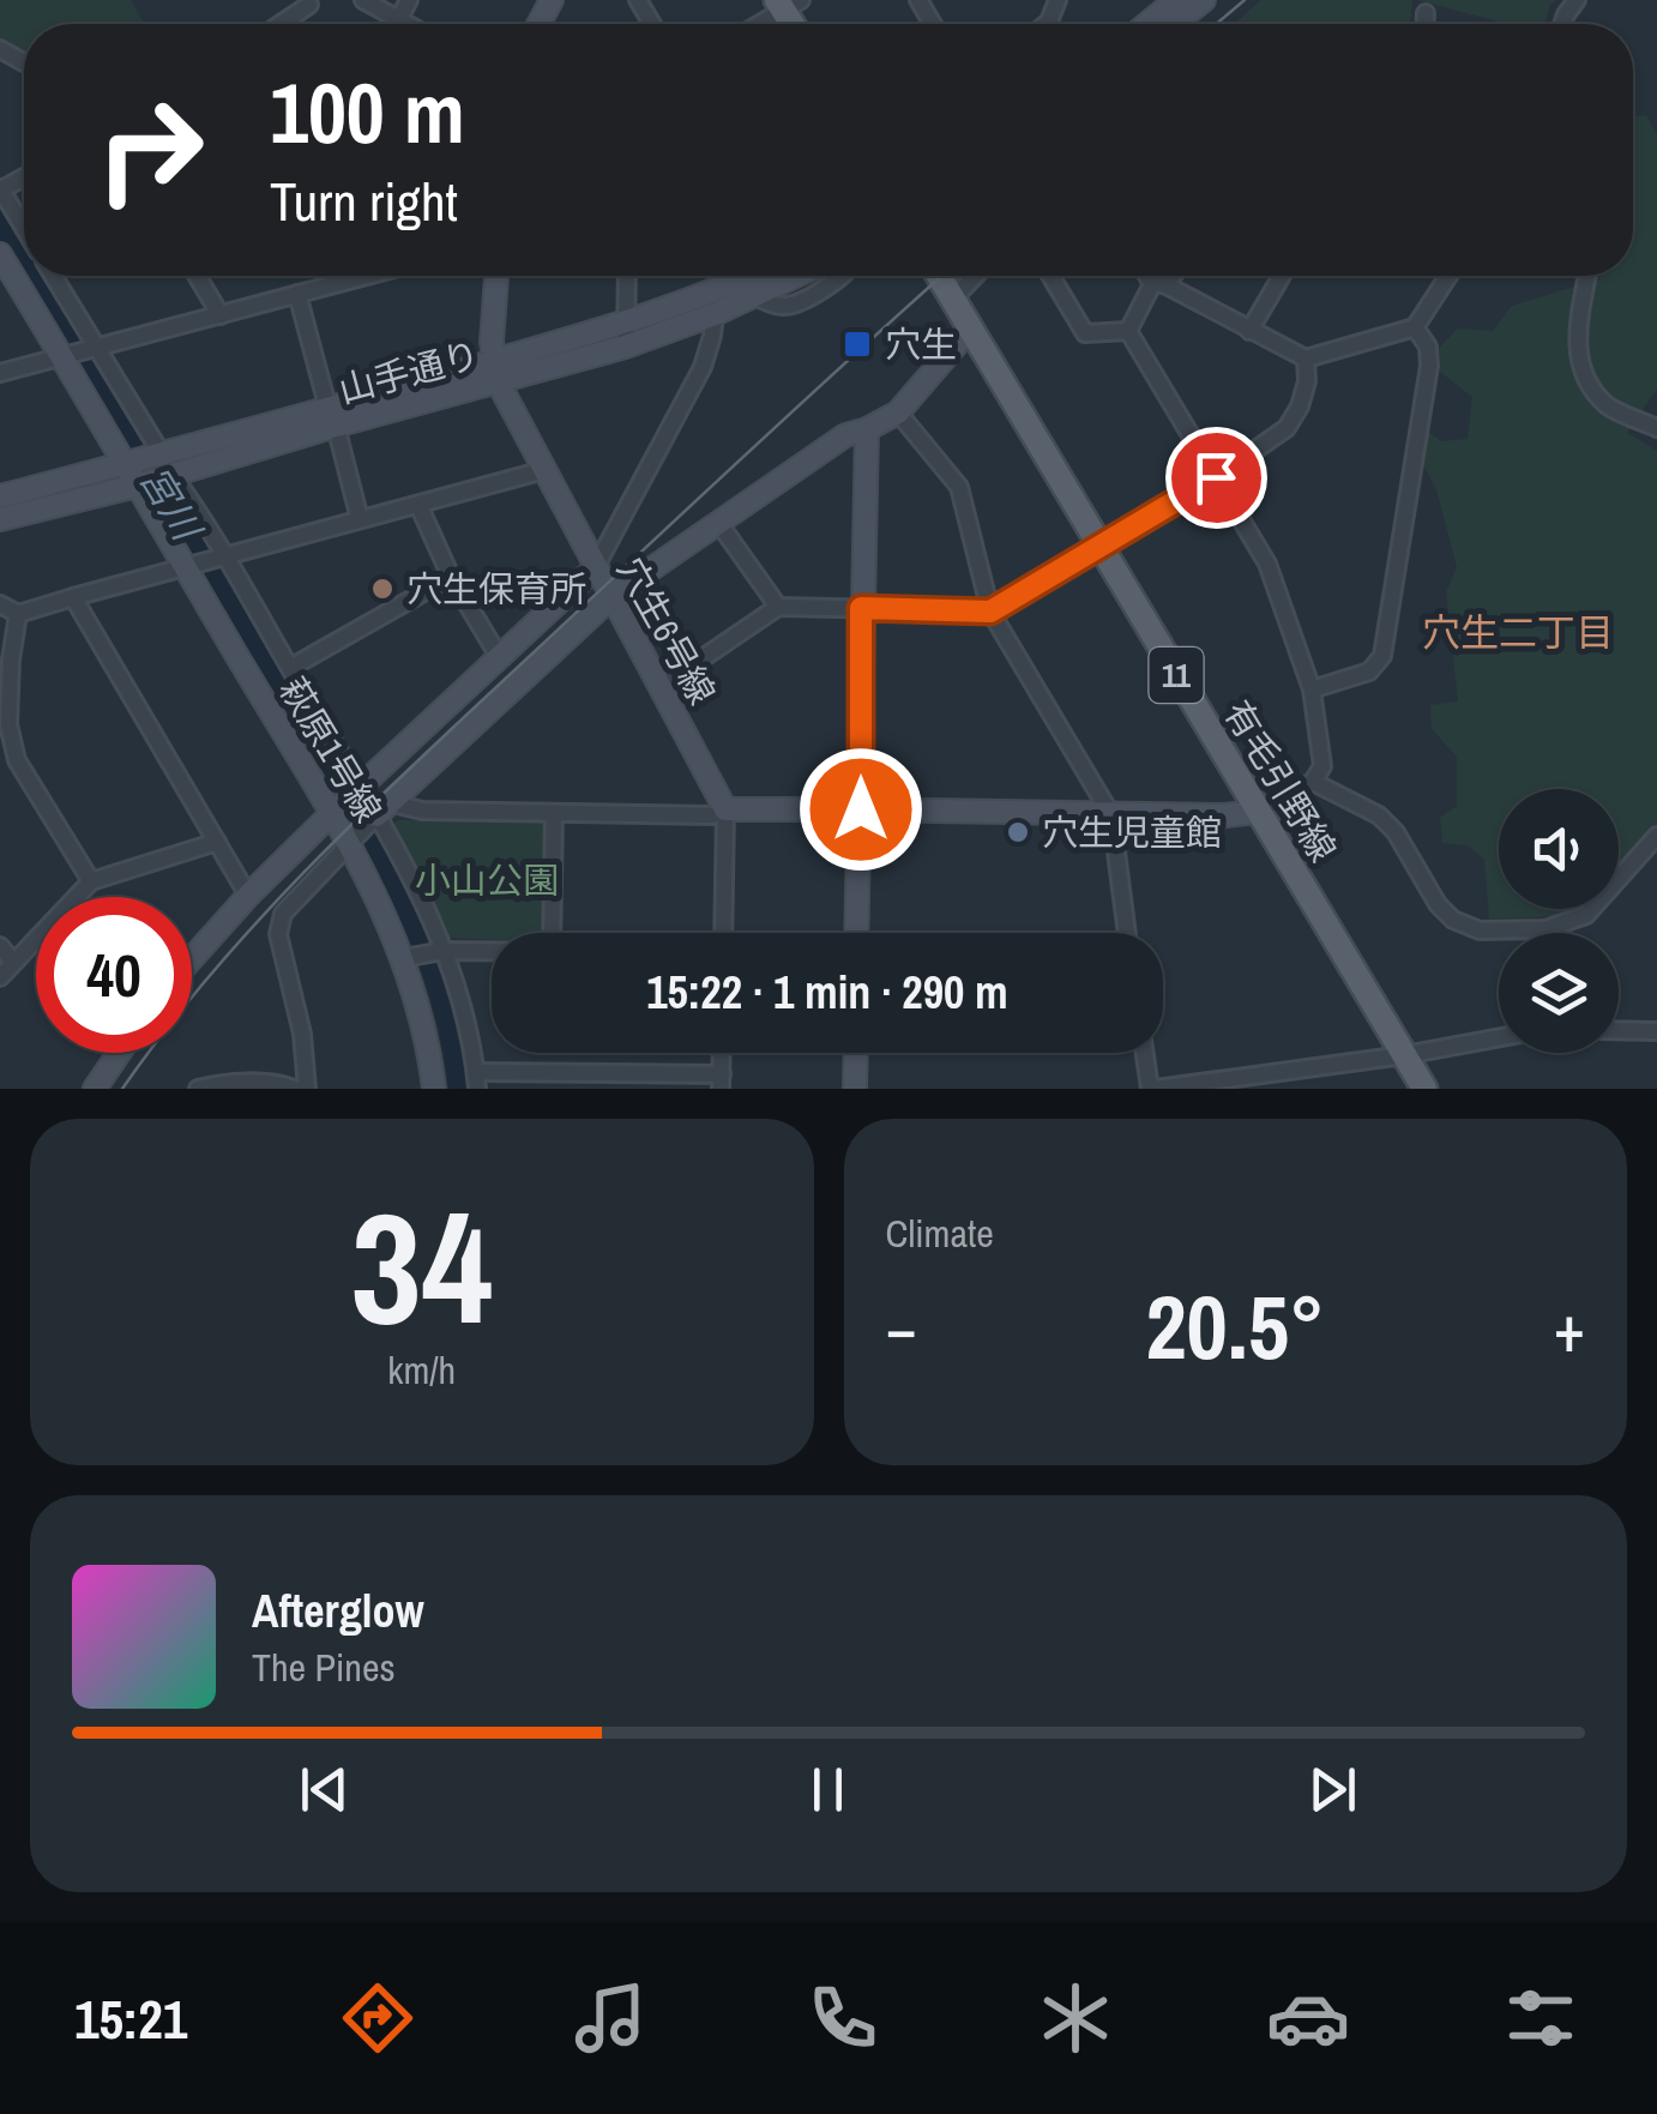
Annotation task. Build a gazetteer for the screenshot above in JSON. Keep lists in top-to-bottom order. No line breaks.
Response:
{"streets":{"main road":["11","有毛引野線"],"street":["山手通り","穴生6号線","萩原1号線"]},"crossings":[["山手通り","穴生6号線"],["山手通り","萩原1号線"]],"districts":["穴生二丁目"],"water":["宮川"],"parks":["小山公園"],"places":{"transit":["穴生"],"other":["穴生保育所","穴生児童館"]},"page":{"turn":["100 m","Turn right"],"limit":"40","trip":"15:22 · 1 min · 290 m","tile":[["34","km/h"],"Climate"],"heat":["−","20.5°","+"],"song":["Afterglow","The Pines"],"tabs":"15:21"}}
